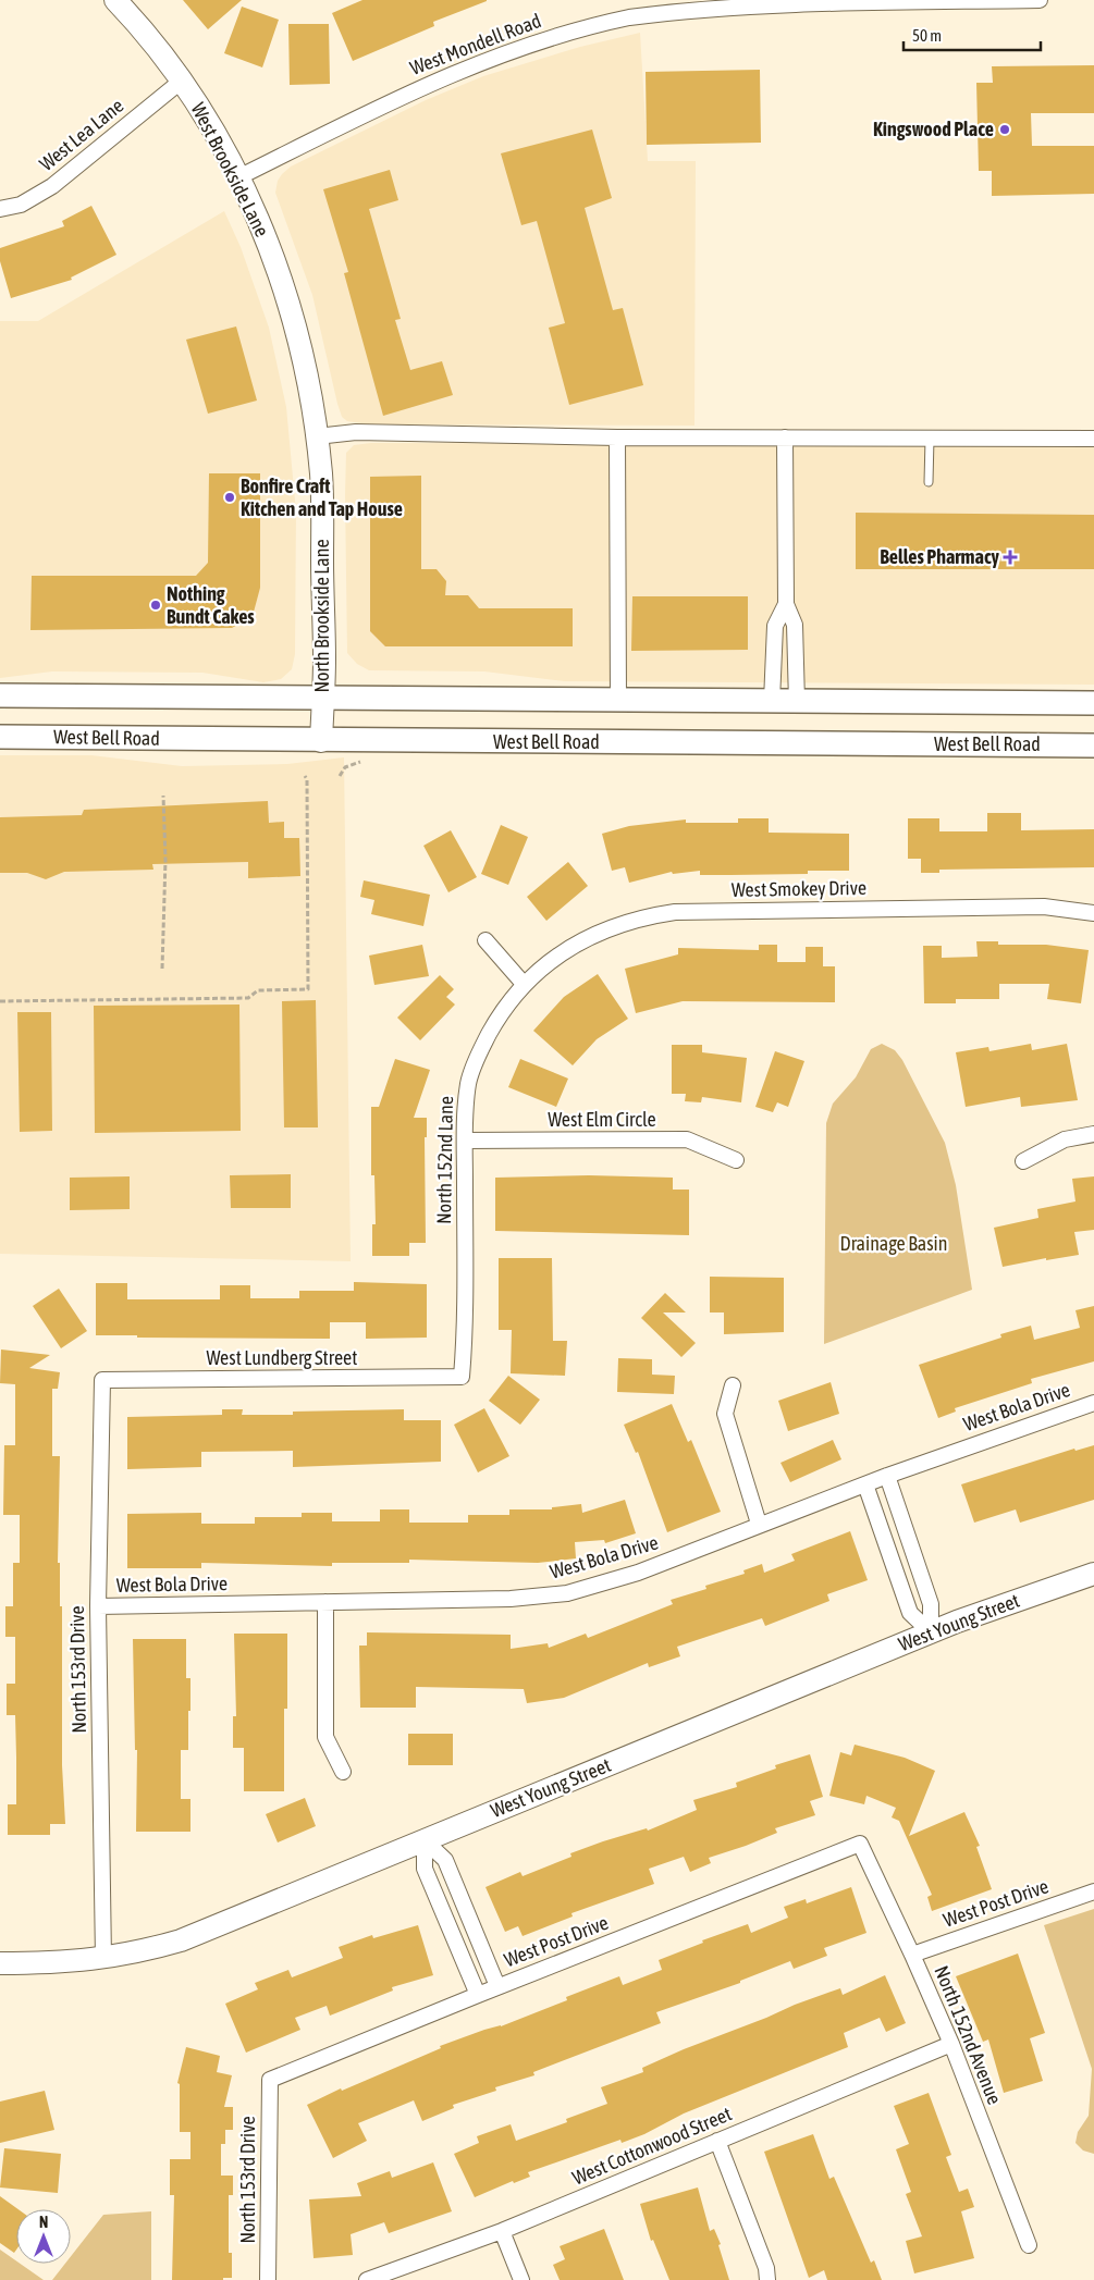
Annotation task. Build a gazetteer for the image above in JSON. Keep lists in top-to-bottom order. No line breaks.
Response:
{"streets":{"main road":["West Bell Road"],"street":["West Mondell Road","West Lea Lane","West Brookside Lane","North Brookside Lane","West Smokey Drive","West Elm Circle","North 152nd Lane","West Lundberg Street","West Bola Drive","West Young Street","North 153rd Drive","West Post Drive","North 152nd Avenue","West Cottonwood Street"]},"crossings":[["West Mondell Road","West Brookside Lane"],["West Lea Lane","West Brookside Lane"],["West Brookside Lane","North Brookside Lane"],["North Brookside Lane","West Bell Road"],["West Smokey Drive","North 152nd Lane"],["West Elm Circle","North 152nd Lane"],["North 152nd Lane","West Lundberg Street"],["West Lundberg Street","North 153rd Drive"],["West Bola Drive","North 153rd Drive"],["West Young Street","North 153rd Drive"],["North 153rd Drive","West Post Drive"],["West Post Drive","North 152nd Avenue"],["North 152nd Avenue","West Cottonwood Street"]],"parks":["Drainage Basin"],"places":{"other":["Kingswood Place","Bonfire Craft Kitchen and Tap House","Nothing Bundt Cakes"],"health":["Belles Pharmacy"]},"scale_bar":"50 m","north":"top"}
